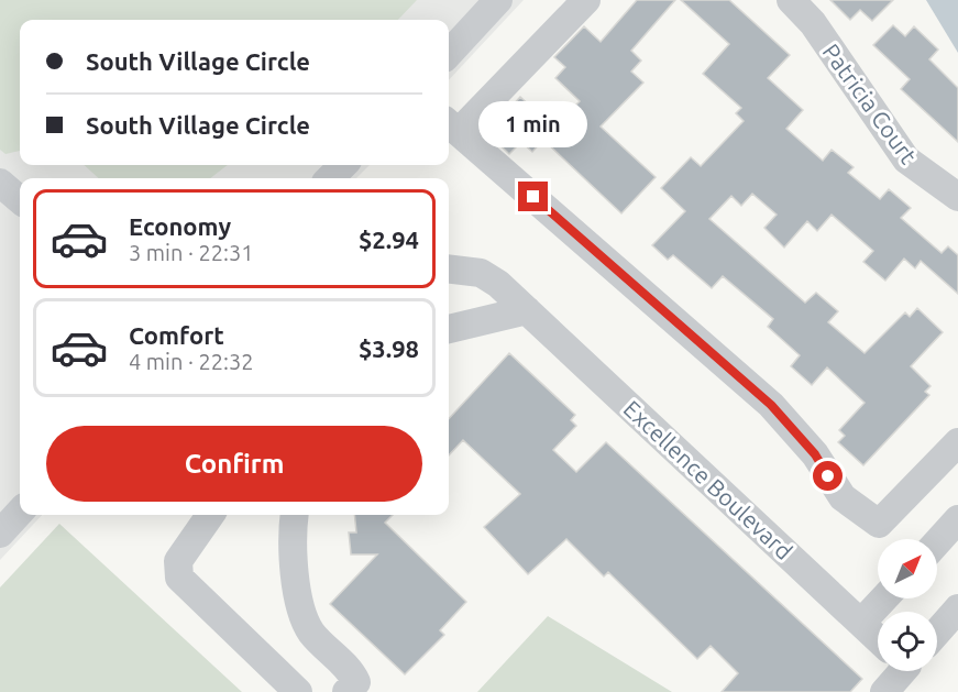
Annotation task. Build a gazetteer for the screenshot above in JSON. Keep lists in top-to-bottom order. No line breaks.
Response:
{"streets":{"street":["Patricia Court","Excellence Boulevard"]},"north":"top right","page":{"banner":["South Village Circle","South Village Circle"],"bubble":"1 min","list":[{"name":"Economy","note":"3 min · 22:31","value":"$2.94"},{"name":"Comfort","note":"4 min · 22:32","value":"$3.98"}],"buttons":"Confirm"}}
